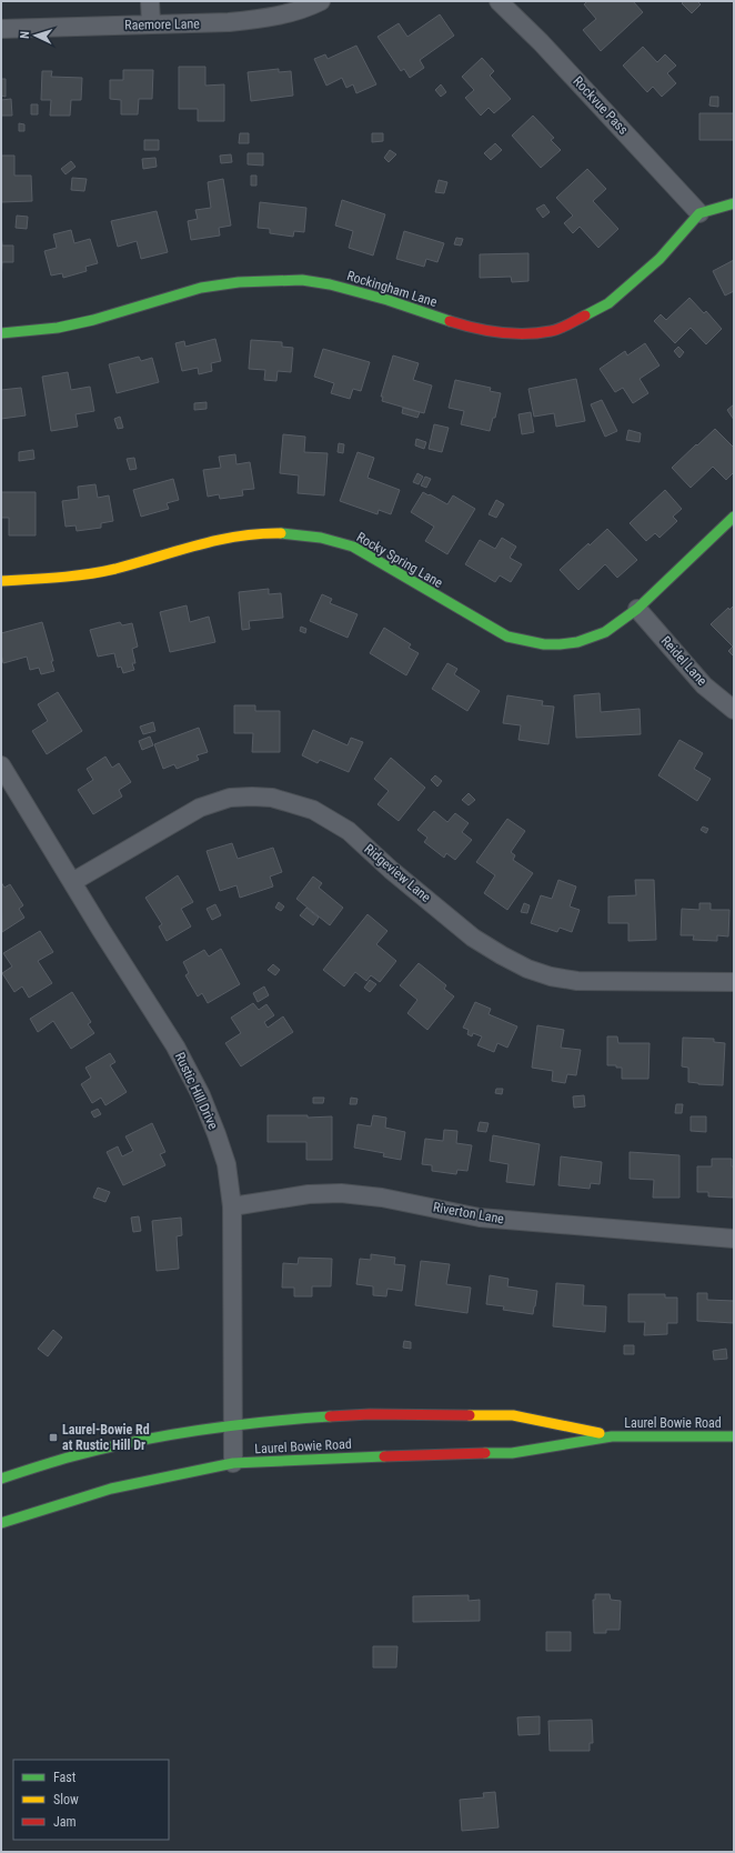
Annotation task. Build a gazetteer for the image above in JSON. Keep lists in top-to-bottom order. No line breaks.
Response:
{"streets":{"street":["Raemore Lane","Rockvue Pass","Rockingham Lane","Rocky Spring Lane","Reidel Lane","Ridgeview Lane","Rustic Hill Drive","Riverton Lane","Laurel Bowie Road"]},"crossings":[["Rockvue Pass","Rockingham Lane"],["Rocky Spring Lane","Reidel Lane"],["Ridgeview Lane","Rustic Hill Drive"],["Rustic Hill Drive","Riverton Lane"],["Rustic Hill Drive","Laurel Bowie Road"]],"places":{"transit":["Laurel-Bowie Rd at Rustic Hill Dr"]},"legend":["Fast","Slow","Jam"],"north":"left"}
